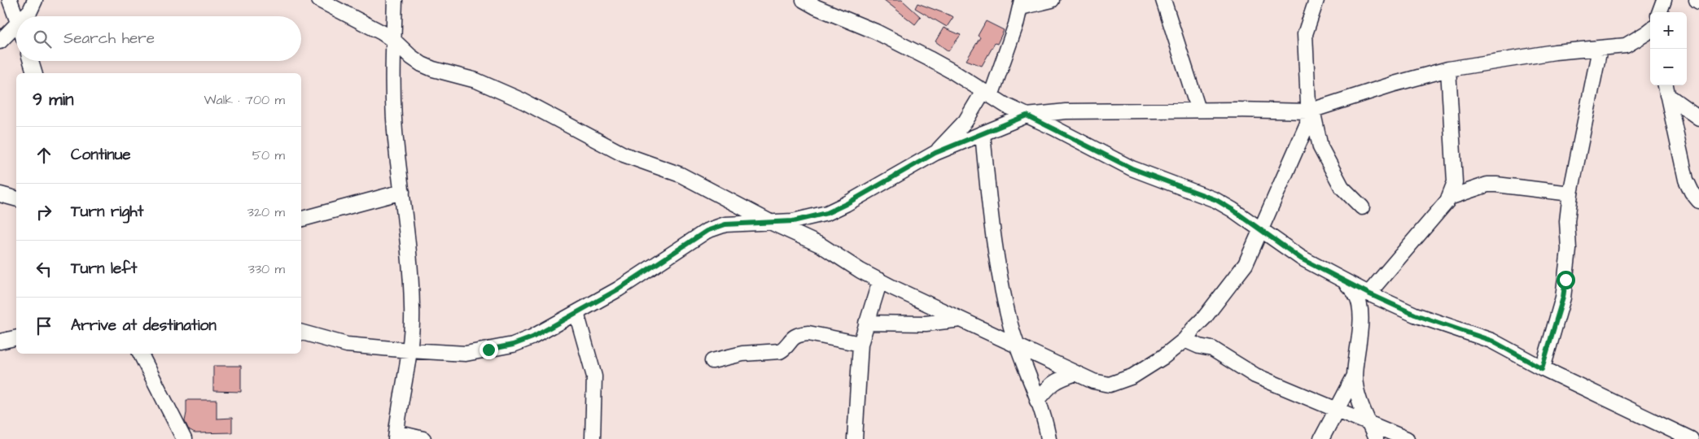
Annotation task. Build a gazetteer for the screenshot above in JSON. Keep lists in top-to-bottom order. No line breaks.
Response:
{"page":{"map_buttons":["+","−"],"search":"Search here","heading":["9 min","Walk · 700 m"],"list":[["Continue","50 m"],["Turn right","320 m"],["Turn left","330 m"],"Arrive at destination"]}}
